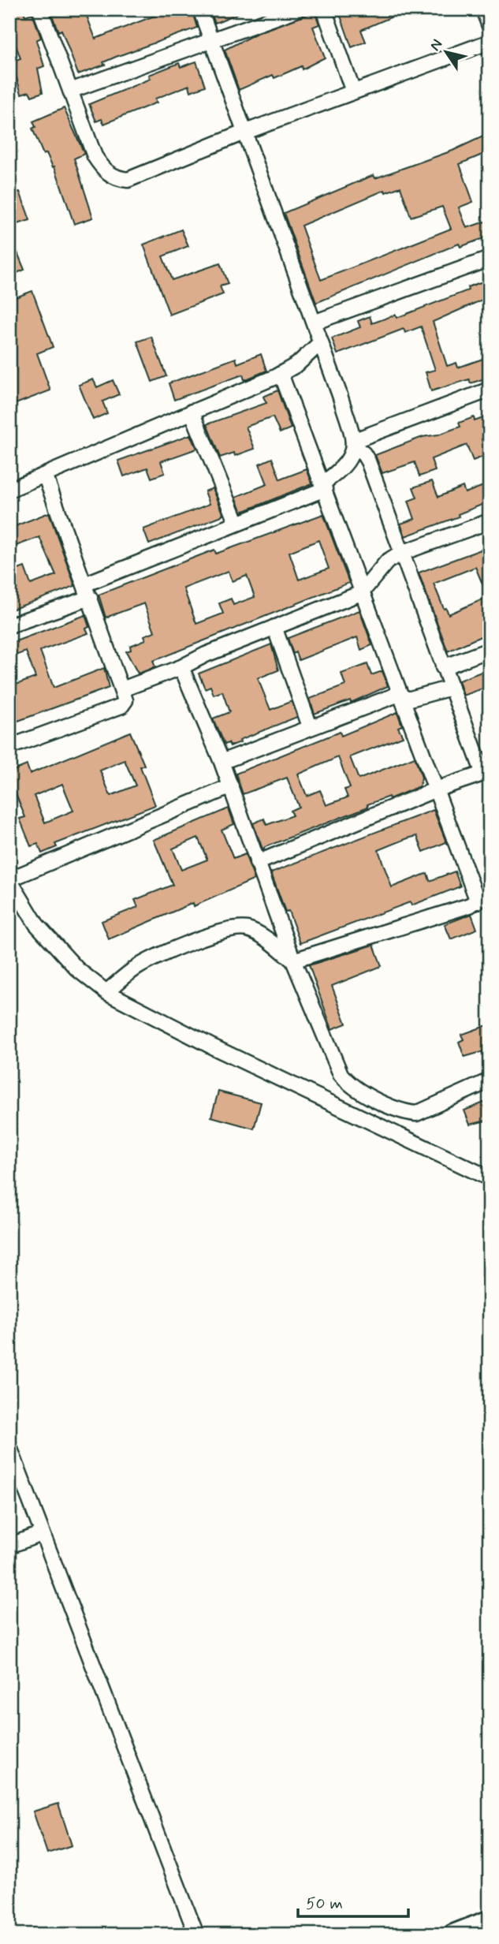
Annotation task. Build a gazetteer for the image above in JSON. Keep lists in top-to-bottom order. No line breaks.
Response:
{"scale_bar":"50 m","north":"top left"}
